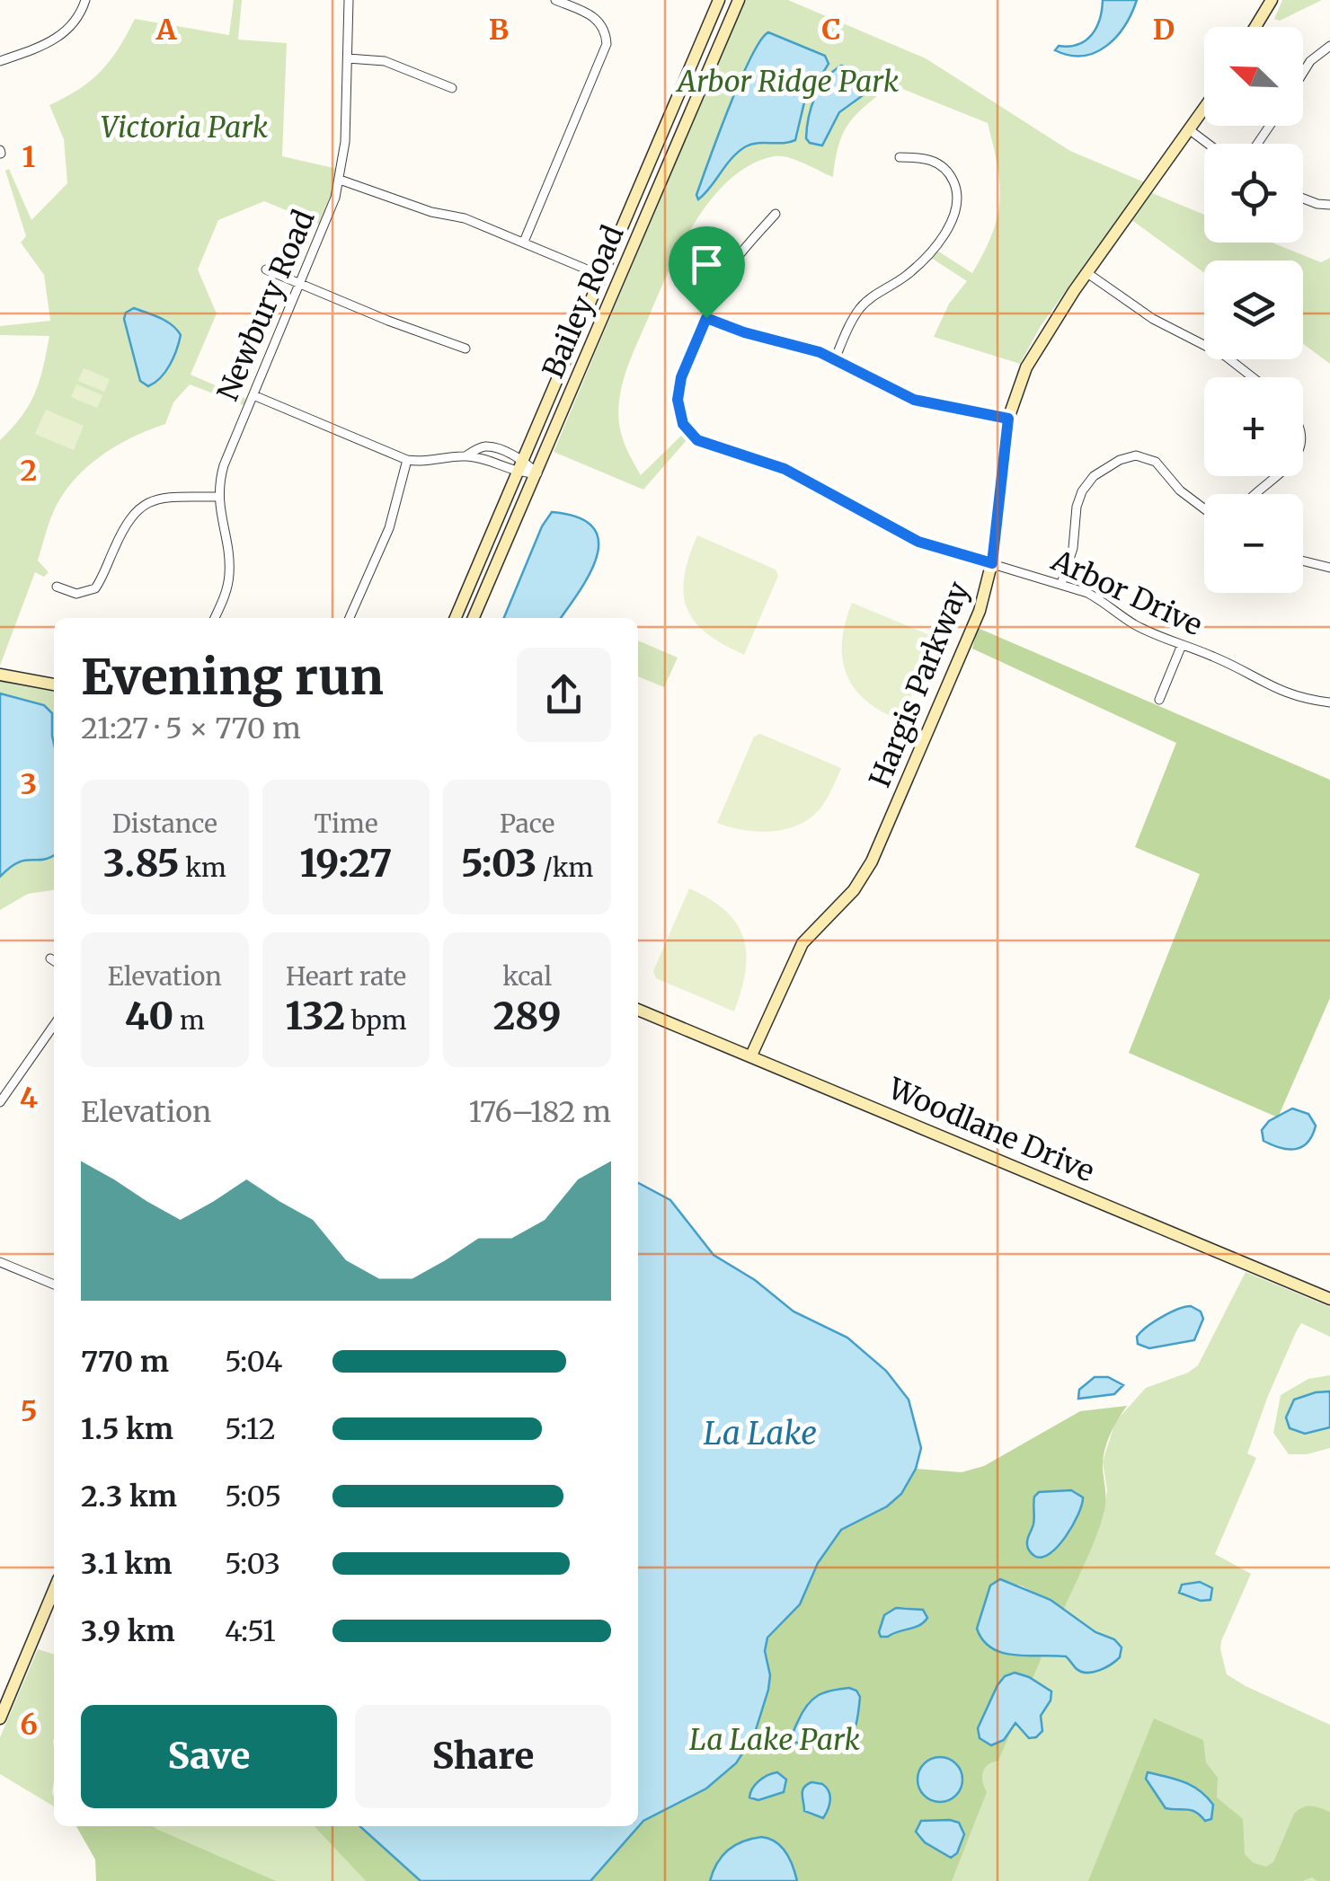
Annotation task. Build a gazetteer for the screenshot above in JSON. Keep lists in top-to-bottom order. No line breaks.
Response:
{"streets":{"street":["Bailey Road","Newbury Road","Arbor Drive","Hargis Parkway","Woodlane Drive"]},"crossings":[["Arbor Drive","Hargis Parkway"],["Hargis Parkway","Woodlane Drive"]],"water":["La Lake"],"parks":["Arbor Ridge Park","Victoria Park","La Lake Park"],"north":"top left","page":{"map_buttons":["+","−"],"heading":["Evening run","21:27 · 5 × 770 m"],"stats":[["Distance","3.85 km"],["Time","19:27"],["Pace","5:03 /km"],["Elevation","40 m"],["Heart rate","132 bpm"],["kcal","289"]],"chart":["Elevation","176–182 m"],"list":[{"name":"770 m","note":"5:04"},{"name":"1.5 km","note":"5:12"},{"name":"2.3 km","note":"5:05"},{"name":"3.1 km","note":"5:03"},{"name":"3.9 km","note":"4:51"}],"buttons":["Save","Share"]},"grid":{"columns":["A","B","C","D"],"rows":["1","2","3","4","5","6"]}}
